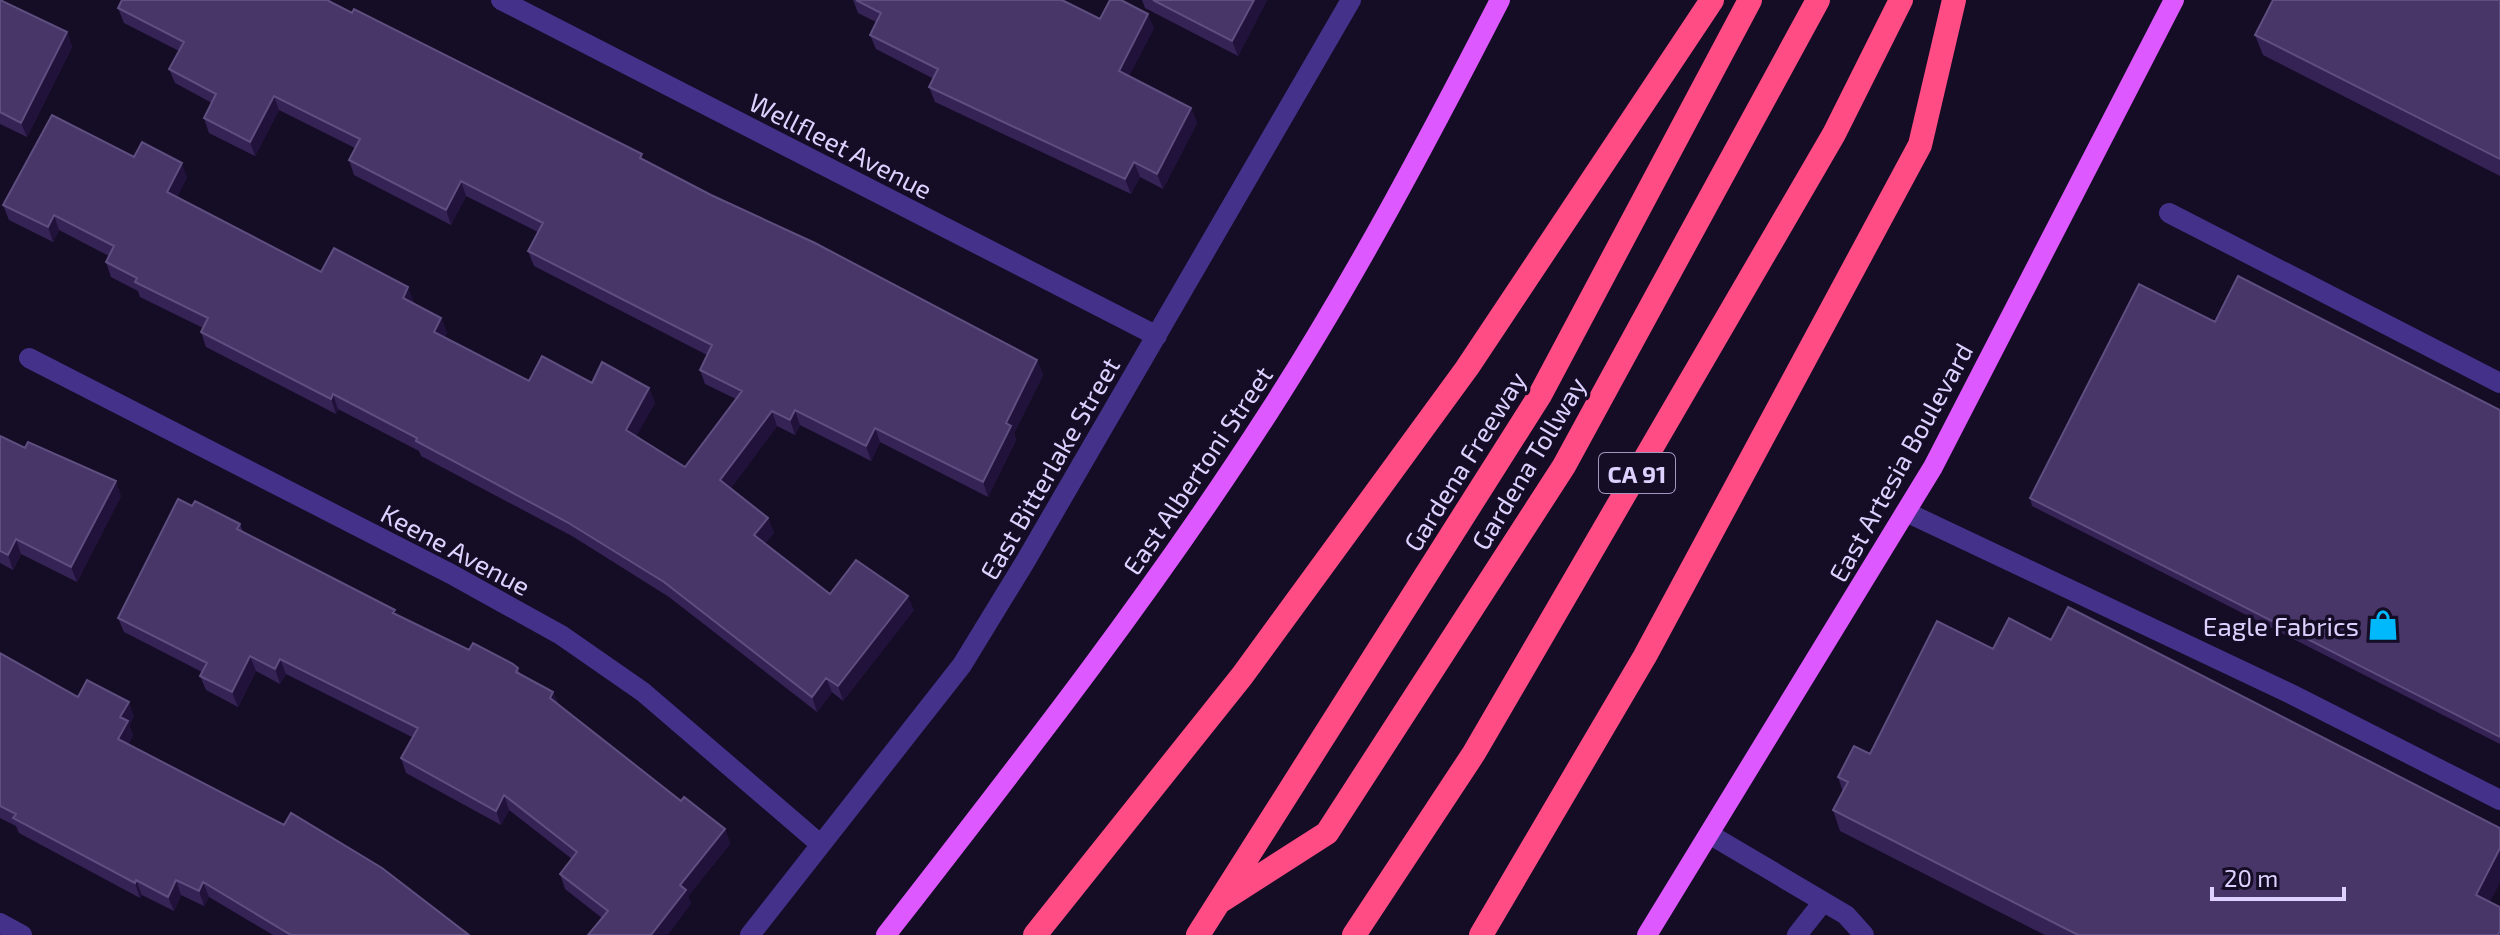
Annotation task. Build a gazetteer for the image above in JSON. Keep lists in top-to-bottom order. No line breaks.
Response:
{"streets":{"highway":["Gardena Freeway","Gardena Tollway","CA 91"],"main road":["East Artesia Boulevard","East Albertoni Street"],"street":["Wellfleet Avenue","East Bitterlake Street","Keene Avenue"]},"crossings":[["Wellfleet Avenue","East Bitterlake Street"],["Gardena Freeway","Gardena Tollway"],["East Bitterlake Street","Keene Avenue"]],"places":{"shop":["Eagle Fabrics"]},"scale_bar":"20 m"}
